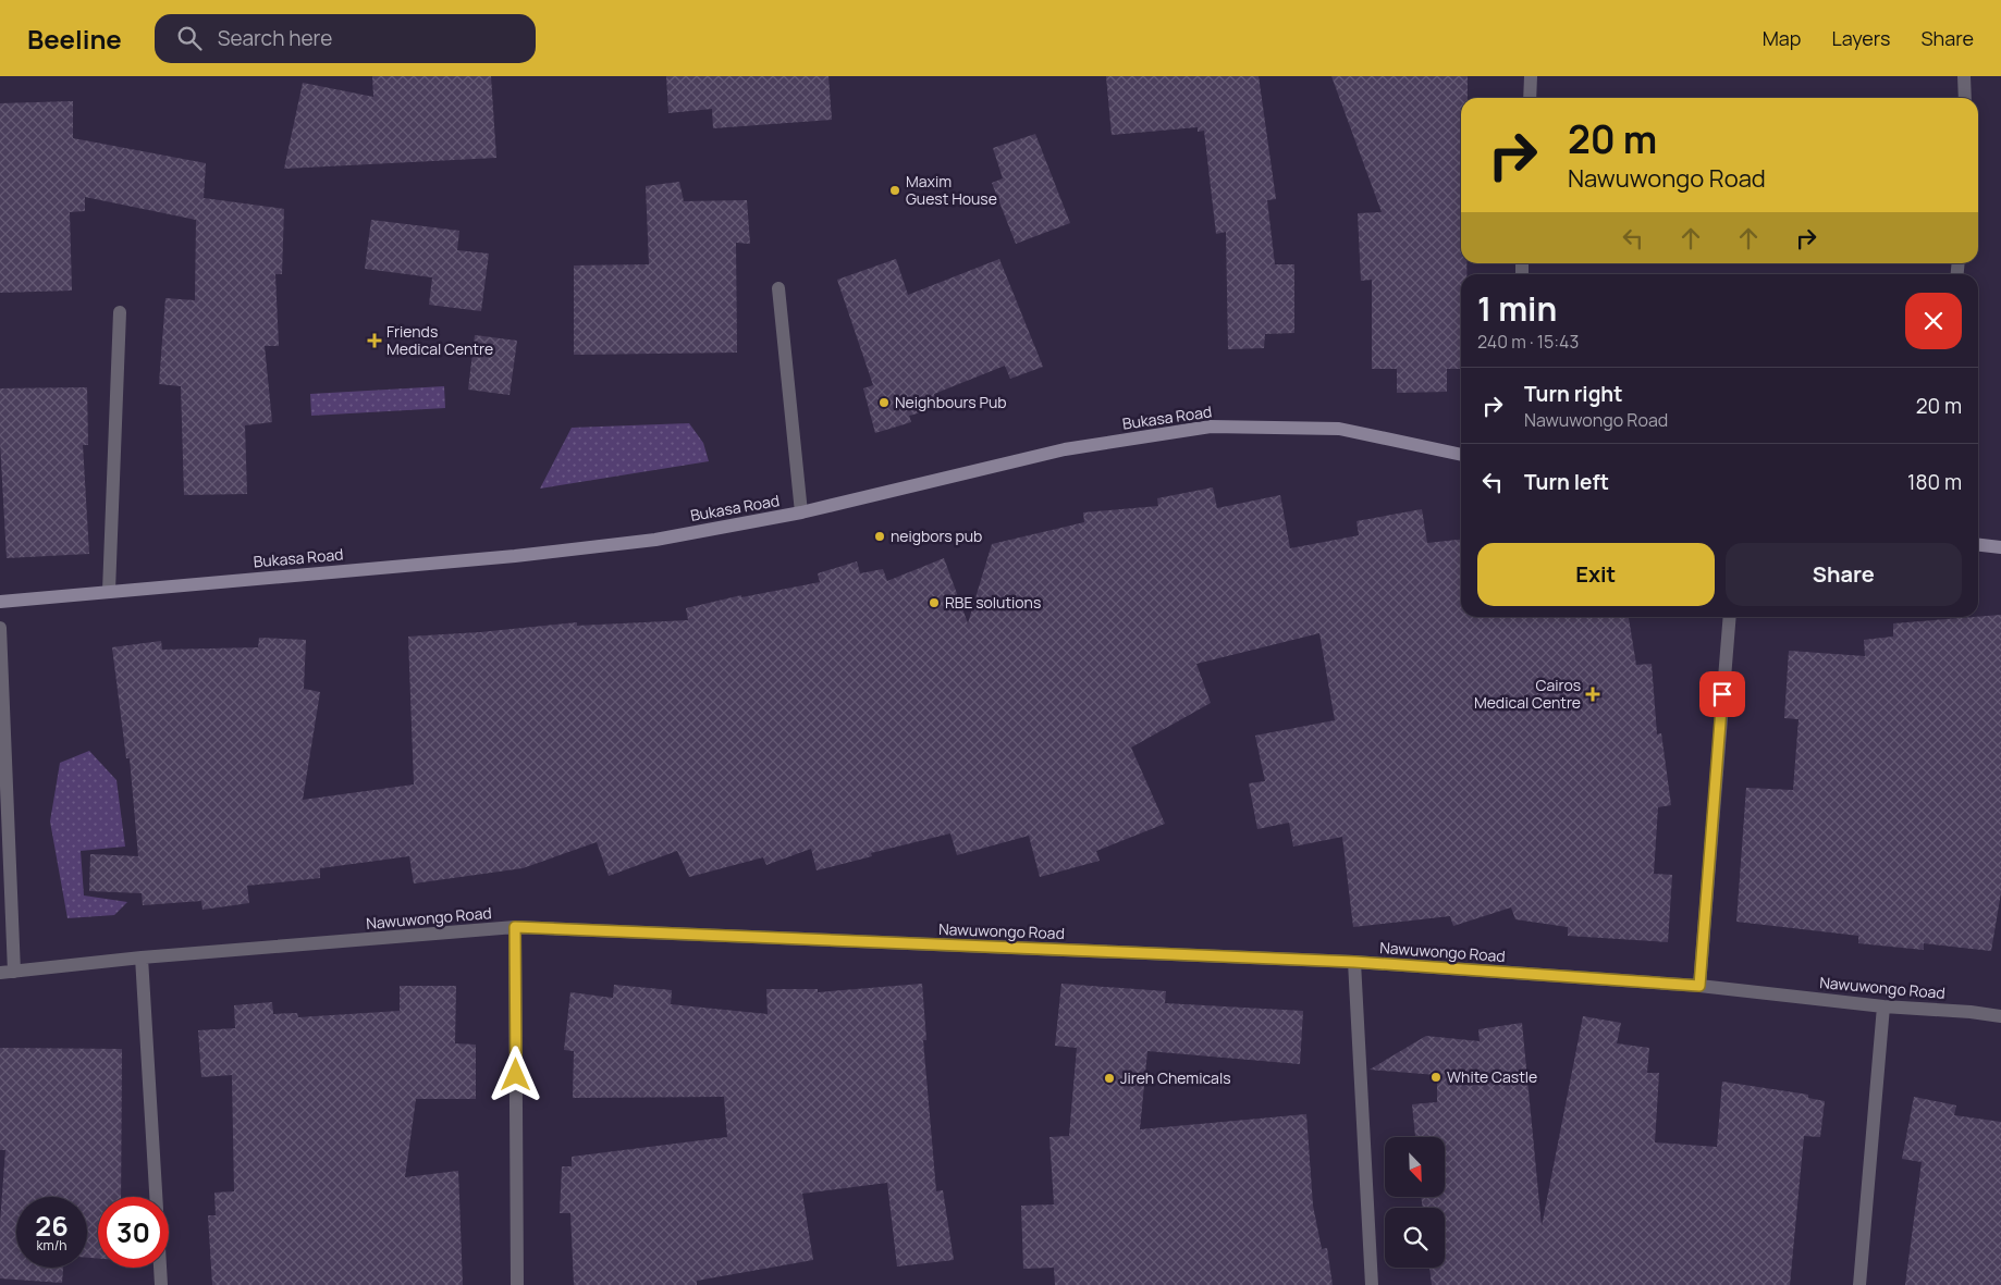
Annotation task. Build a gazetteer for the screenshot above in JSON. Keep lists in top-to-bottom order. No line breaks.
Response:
{"streets":{"street":["Bukasa Road","Nawuwongo Road"]},"places":{"other":["Maxim Guest House","Neighbours Pub","neigbors pub","RBE solutions","White Castle","Jireh Chemicals"],"health":["Friends Medical Centre","Cairos Medical Centre"]},"north":"bottom right","page":{"header":"Beeline","search":"Search here","nav":["Map","Layers","Share"],"turn":["20 m","Nawuwongo Road"],"heading":["1 min","240 m · 15:43"],"list":[{"name":"Turn right","note":"Nawuwongo Road","value":"20 m"},{"name":"Turn left","value":"180 m"}],"buttons":["Exit","Share"],"speed":"26 km/h","limit":"30"}}
